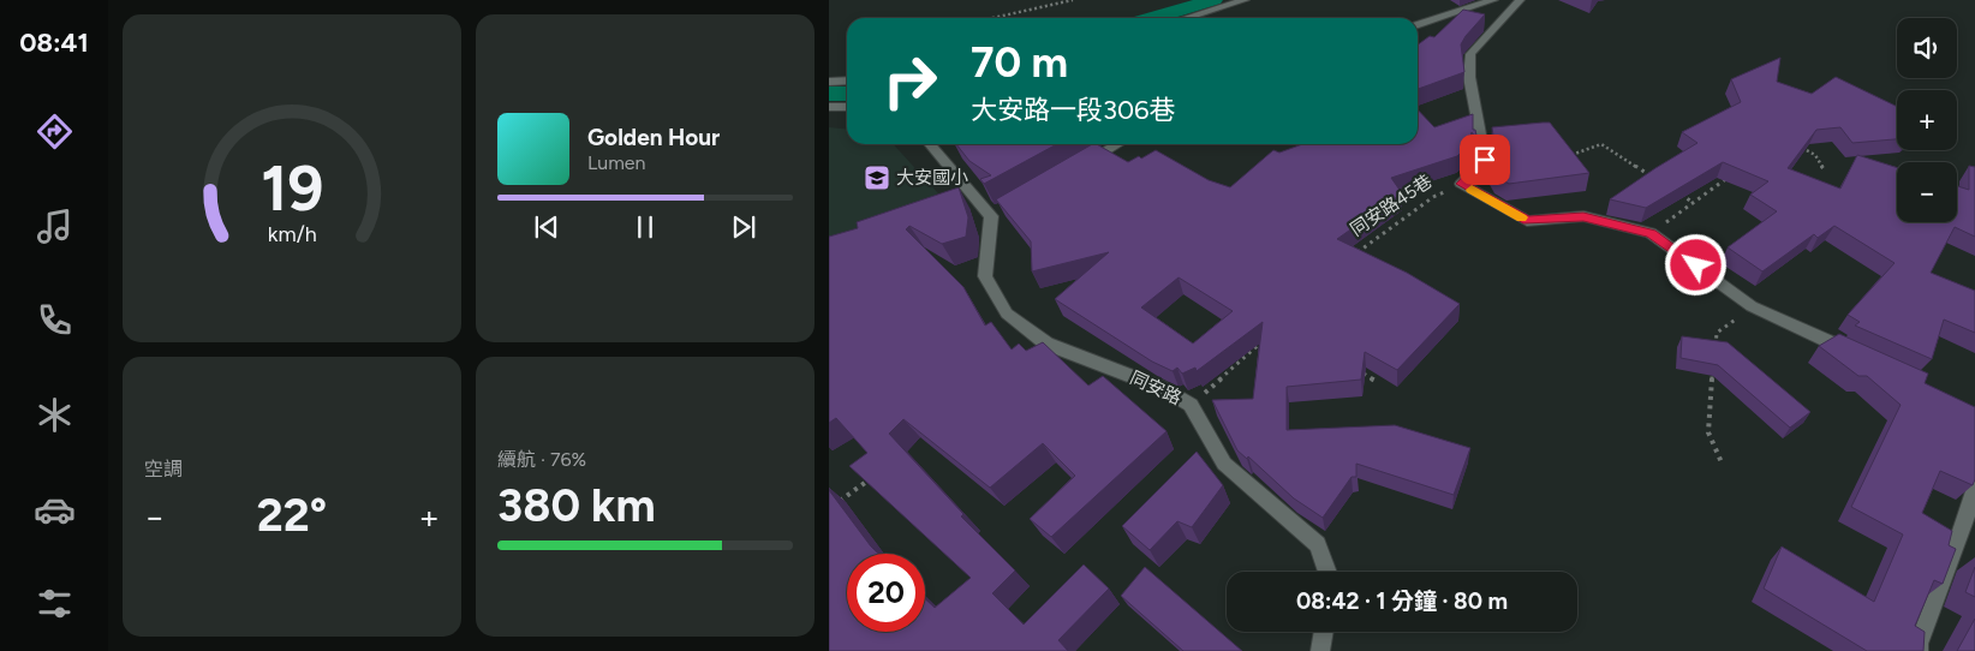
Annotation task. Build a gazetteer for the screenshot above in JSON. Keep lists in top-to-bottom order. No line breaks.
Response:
{"streets":{"street":["同安路45巷","同安路"]},"places":{"school or university":["大安國小"]},"page":{"tabs":"08:41","map_buttons":["+","−"],"turn":["70 m","大安路一段306巷"],"song":["Golden Hour","Lumen"],"tile":["空調",["續航 · 76%","380 km"]],"heat":["−","22°","+"],"limit":"20","trip":"08:42 · 1 分鐘 · 80 m","gauge":["19","km/h"]}}
